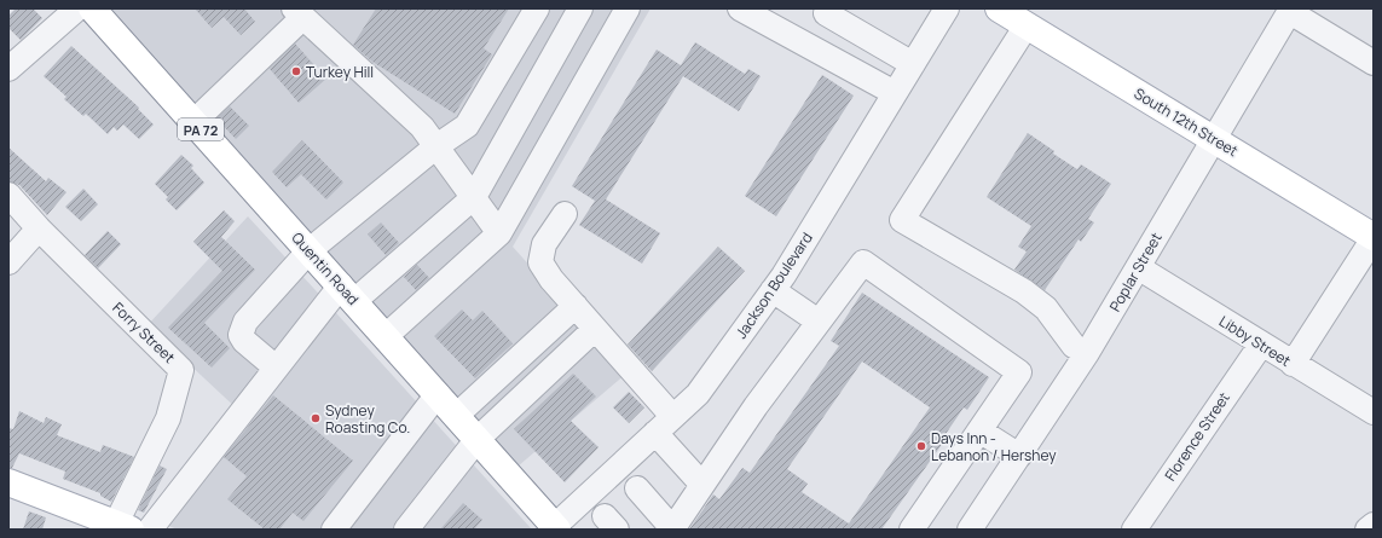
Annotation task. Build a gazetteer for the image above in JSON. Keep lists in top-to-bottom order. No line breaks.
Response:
{"streets":{"main road":["South 12th Street","PA 72","Quentin Road"],"street":["Poplar Street","Jackson Boulevard","Forry Street","Libby Street","Florence Street"]},"crossings":[["South 12th Street","Poplar Street"],["Quentin Road","Jackson Boulevard"],["Poplar Street","Libby Street"],["Libby Street","Florence Street"]],"places":["Turkey Hill","Sydney Roasting Co.","Days Inn - Lebanon / Hershey"]}
